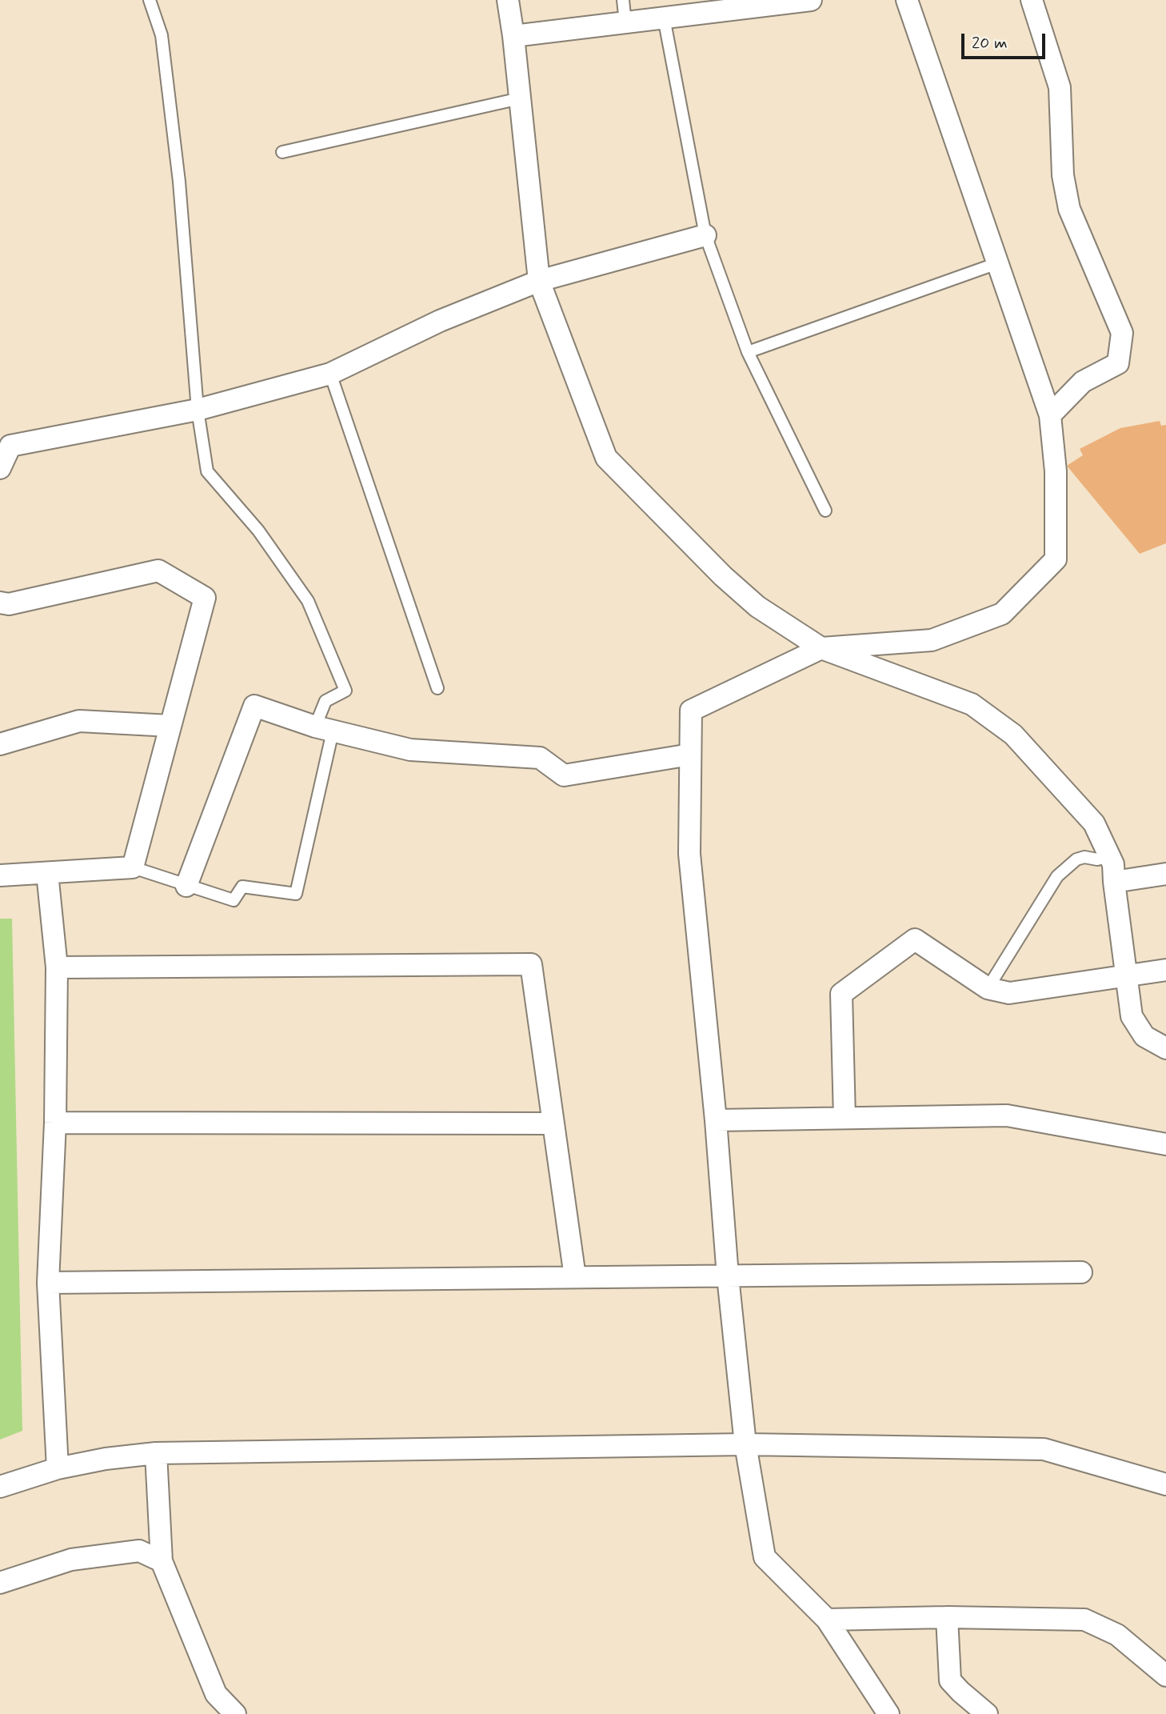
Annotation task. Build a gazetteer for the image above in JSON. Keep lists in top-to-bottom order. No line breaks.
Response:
{"scale_bar":"20 m"}
